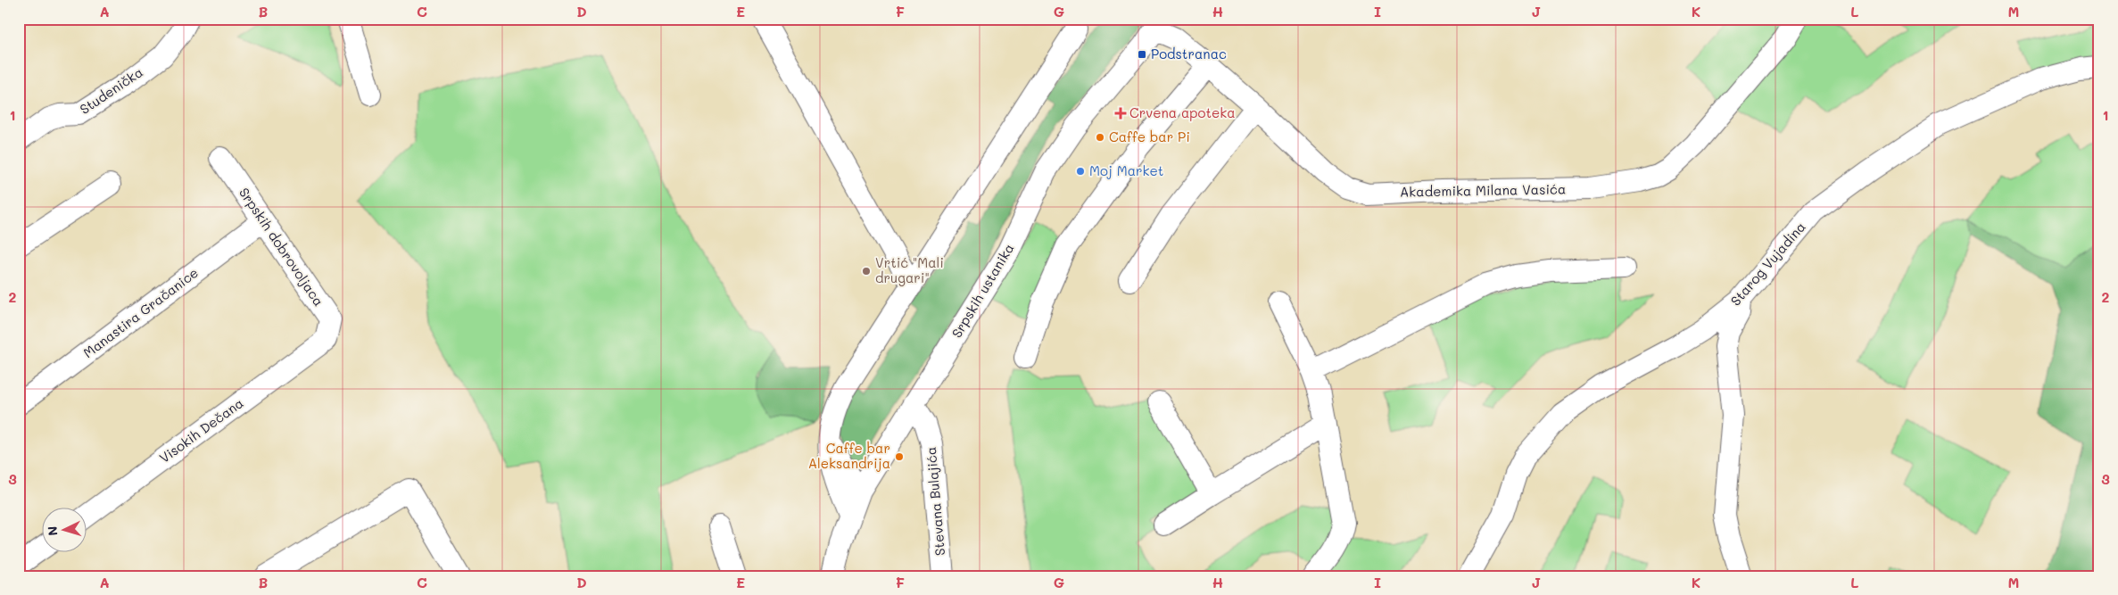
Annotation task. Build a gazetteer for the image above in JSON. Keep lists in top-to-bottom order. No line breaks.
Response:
{"streets":{"street":["Studenička","Akademika Milana Vasića","Srpskih dobrovoljaca","Starog Vujadina","Srpskih ustanika","Manastira Gračanice","Visokih Dečana","Stevana Bulajića"]},"crossings":[["Akademika Milana Vasića","Srpskih ustanika"],["Srpskih dobrovoljaca","Manastira Gračanice"],["Srpskih dobrovoljaca","Visokih Dečana"],["Srpskih ustanika","Stevana Bulajića"]],"places":{"transit":["Podstranac"],"health":["Crvena apoteka"],"other":["Caffe bar Pi","Moj Market","Vrtić \"Mali drugari\"","Caffe bar Aleksandrija"]},"north":"left","grid":{"columns":["A","B","C","D","E","F","G","H","I","J","K","L","M"],"rows":["1","2","3"]}}
